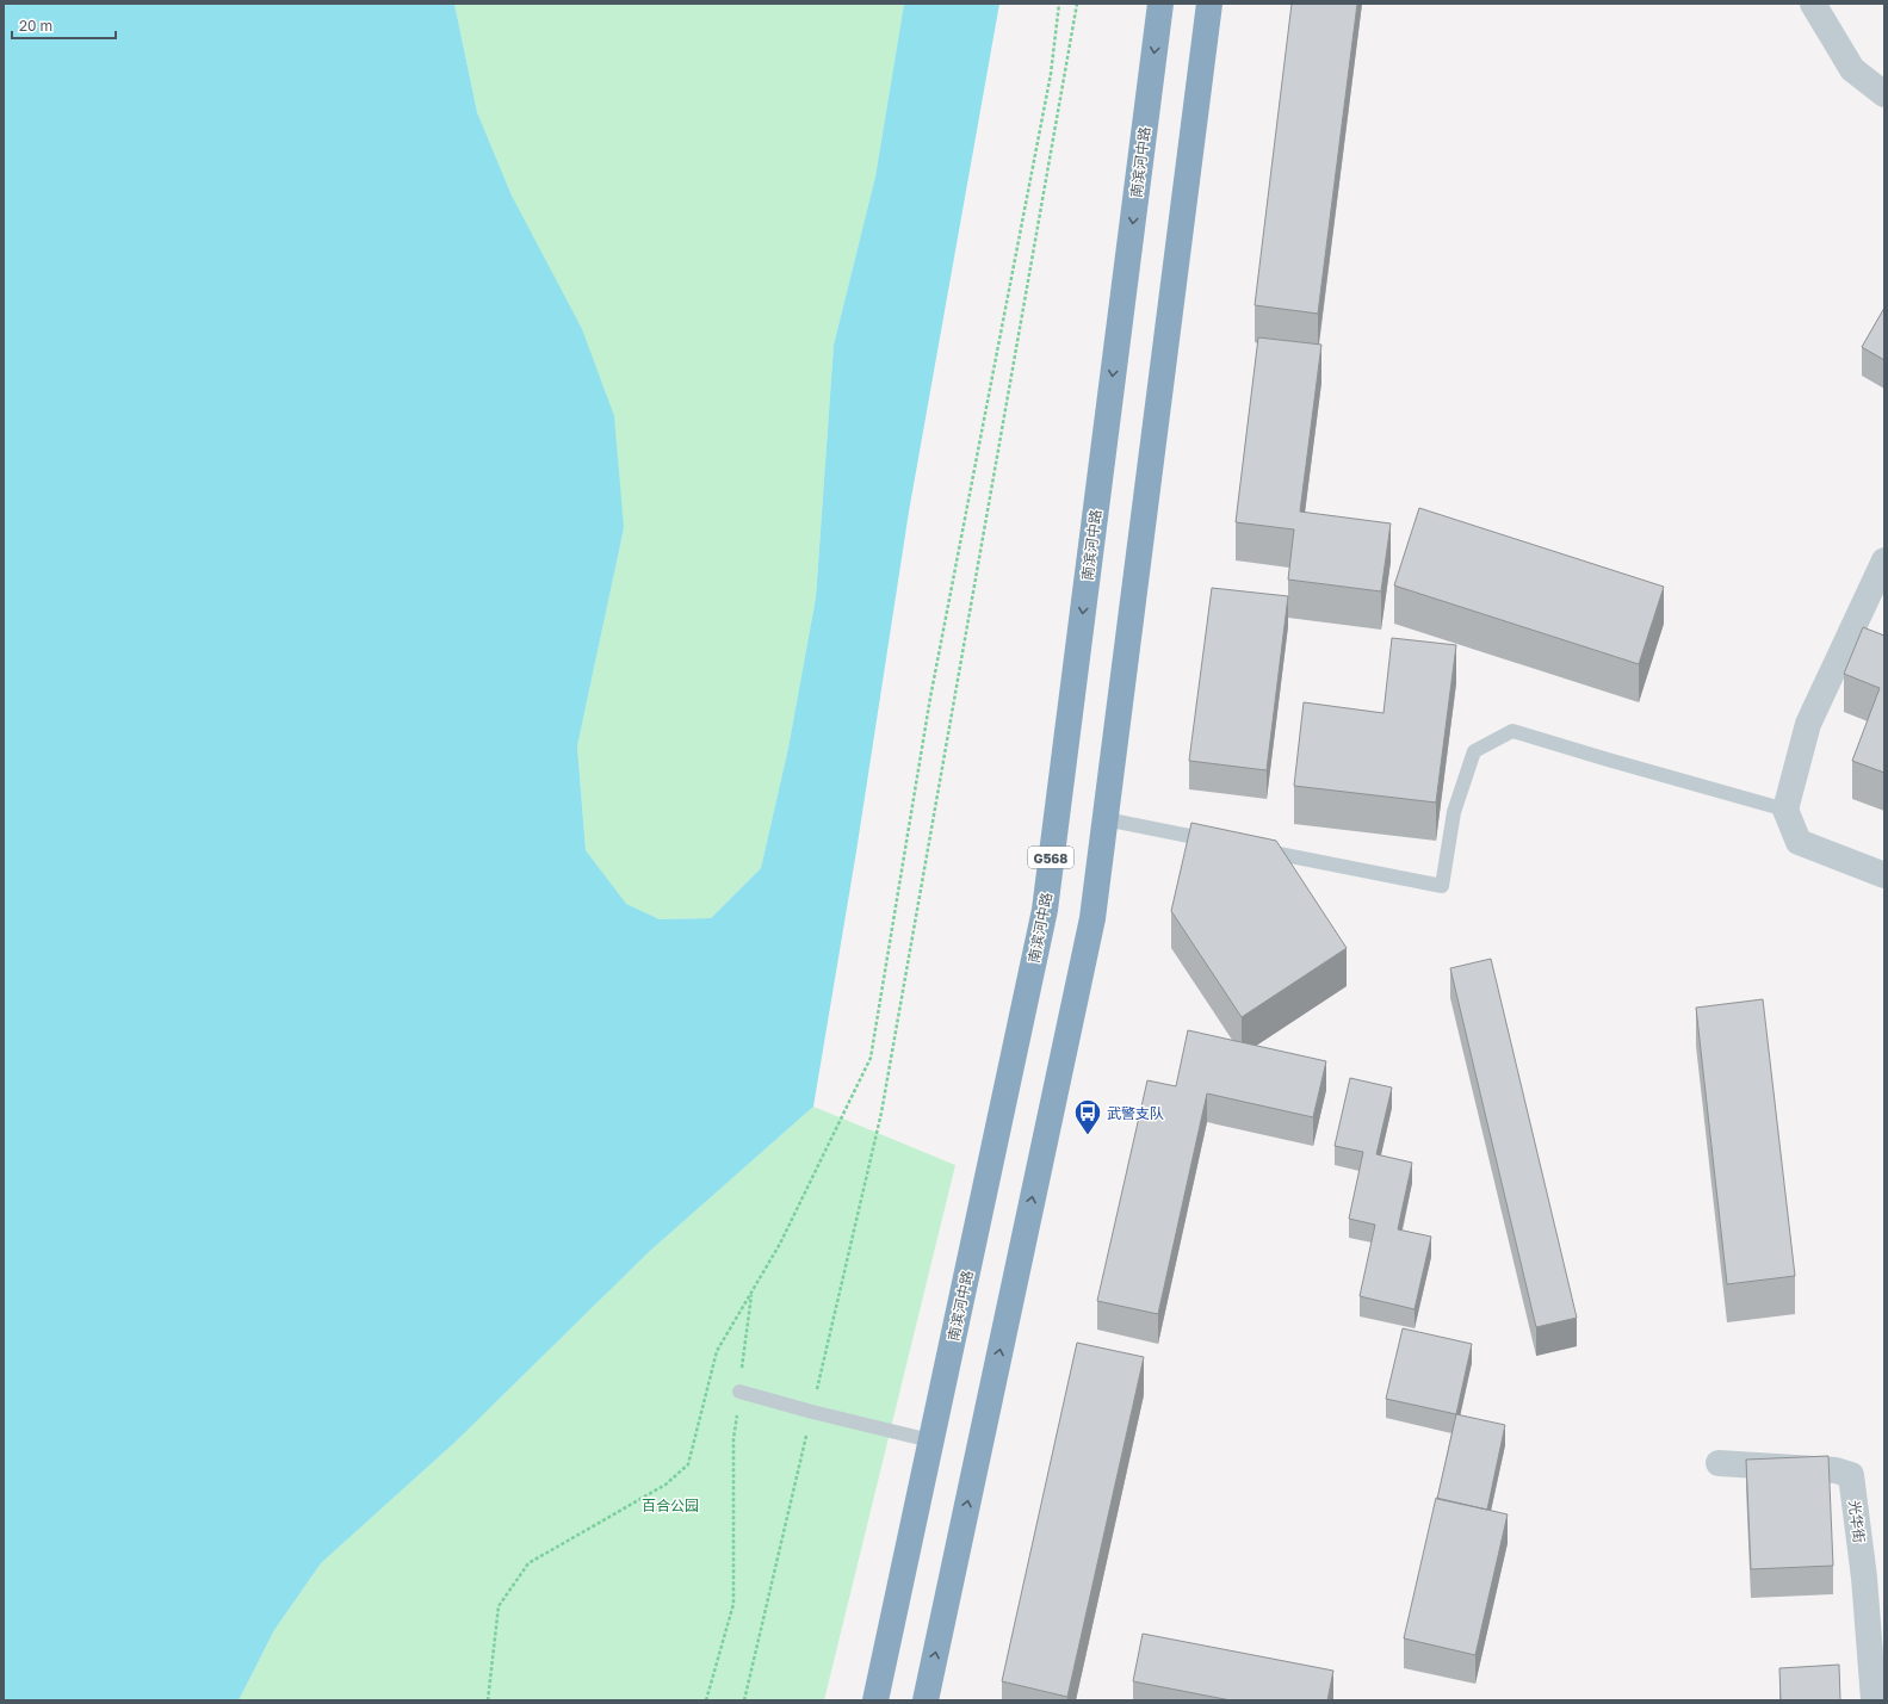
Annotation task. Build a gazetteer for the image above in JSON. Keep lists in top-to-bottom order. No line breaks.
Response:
{"streets":{"highway":["南滨河中路","G568"],"street":["光华街"]},"parks":["百合公园"],"places":{"bus stop":["武警支队"]},"scale_bar":"20 m"}
